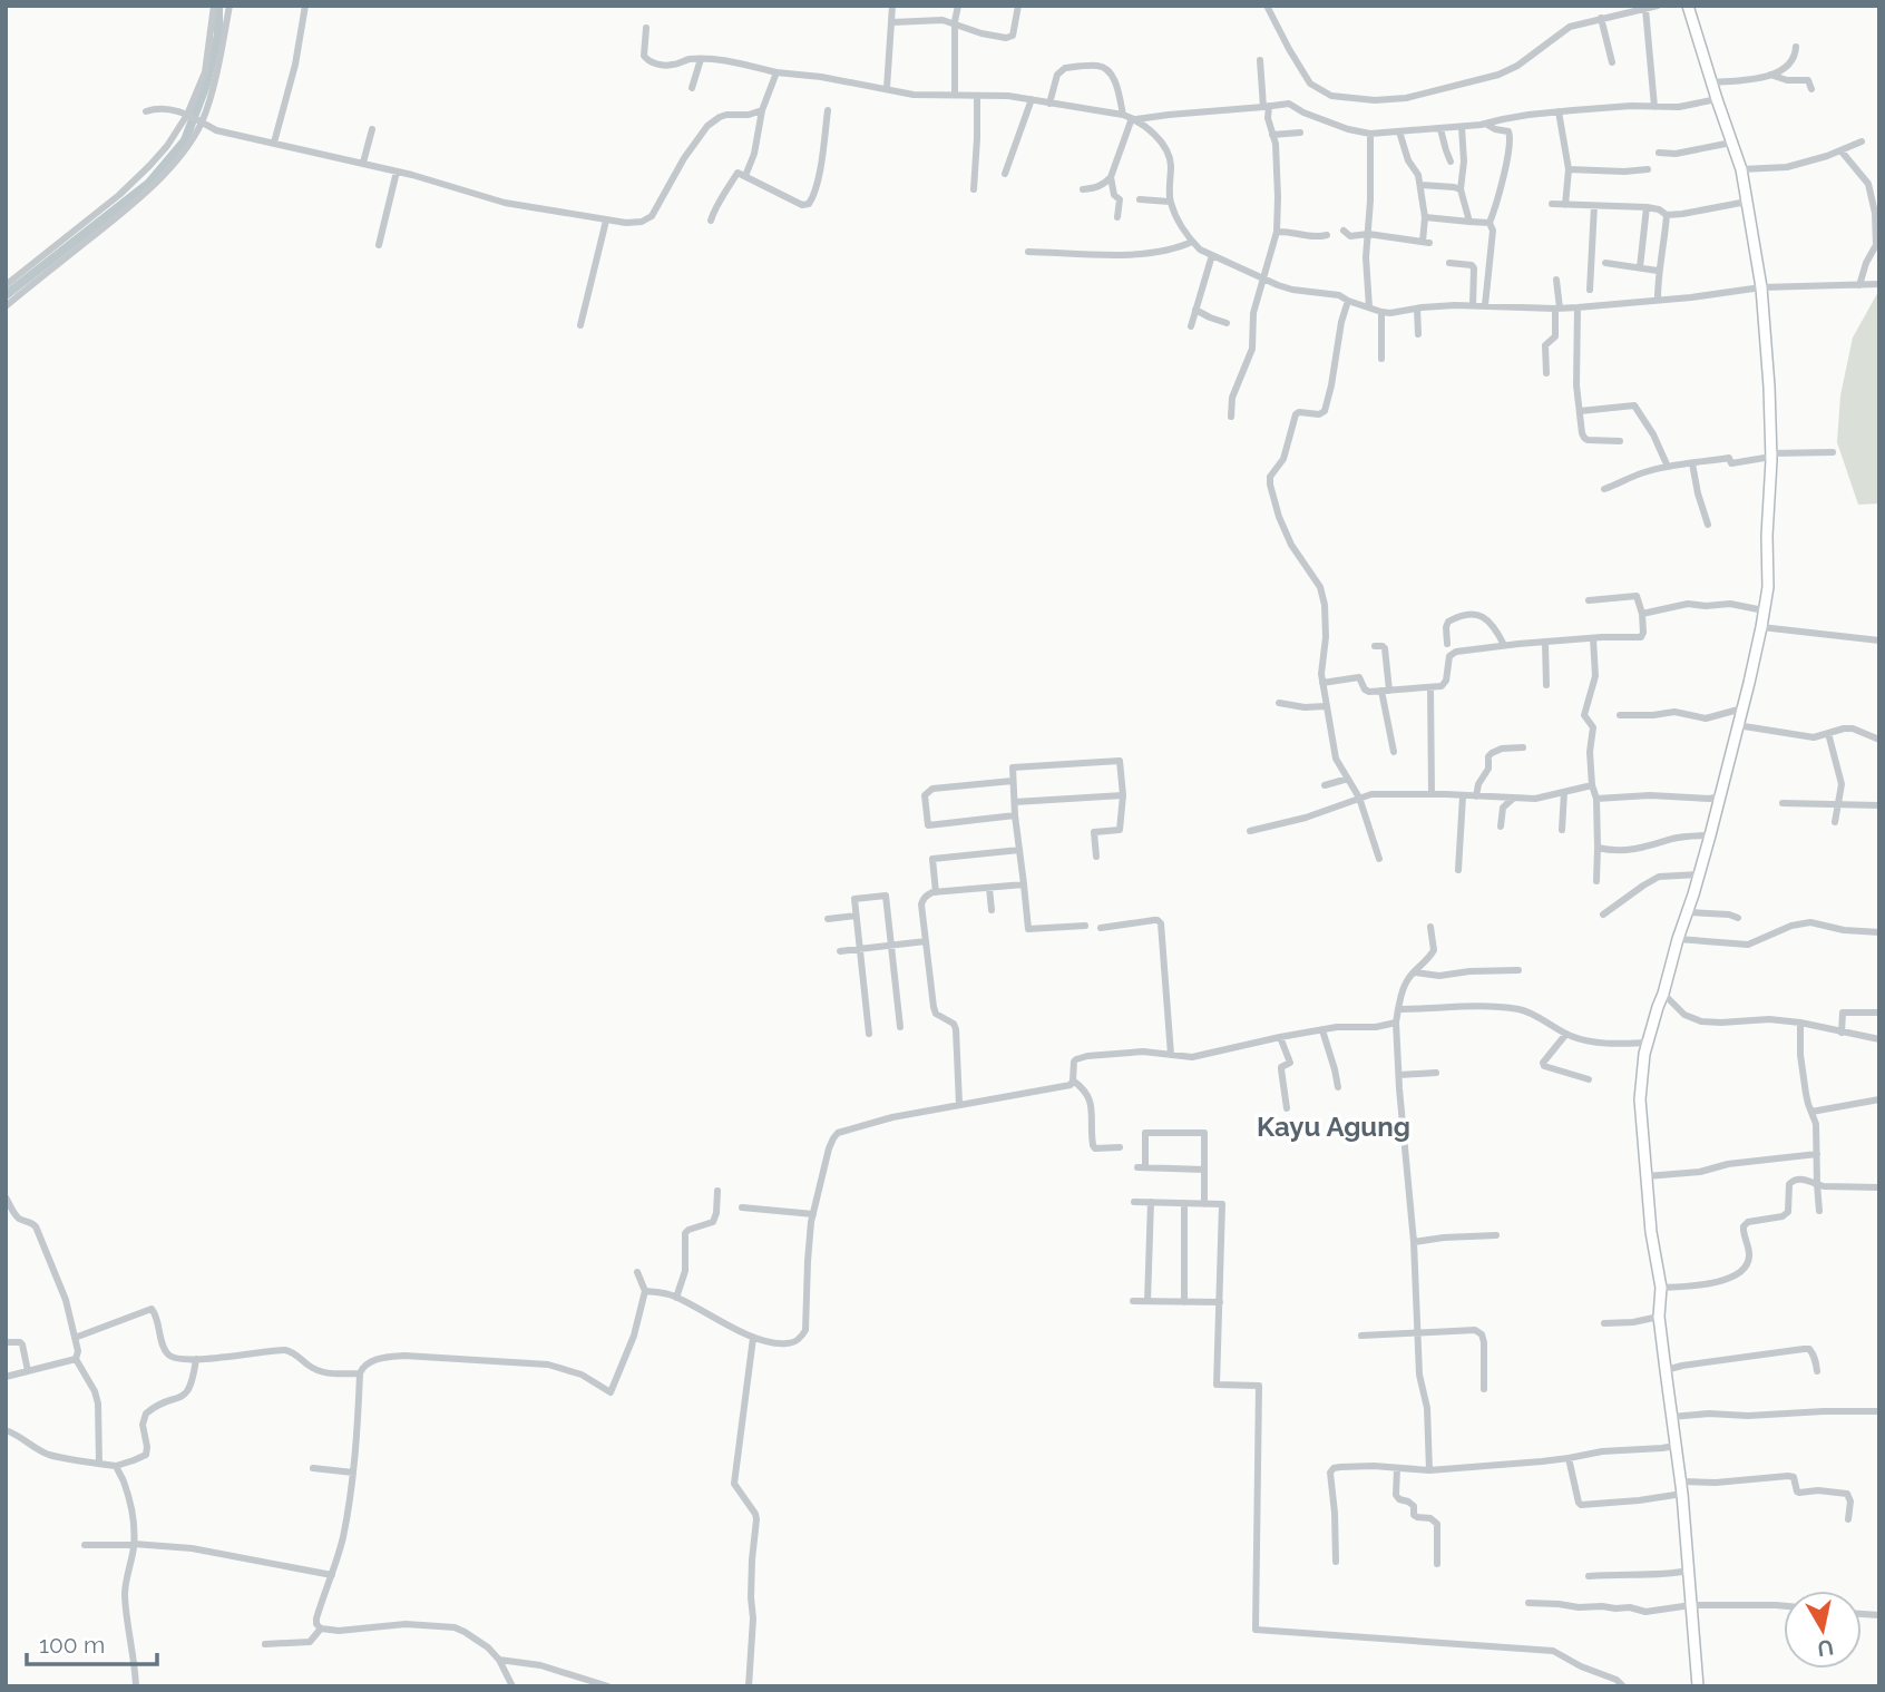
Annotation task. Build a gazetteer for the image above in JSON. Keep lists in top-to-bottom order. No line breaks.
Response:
{"districts":["Kayu Agung"],"scale_bar":"100 m","north":"bottom"}
